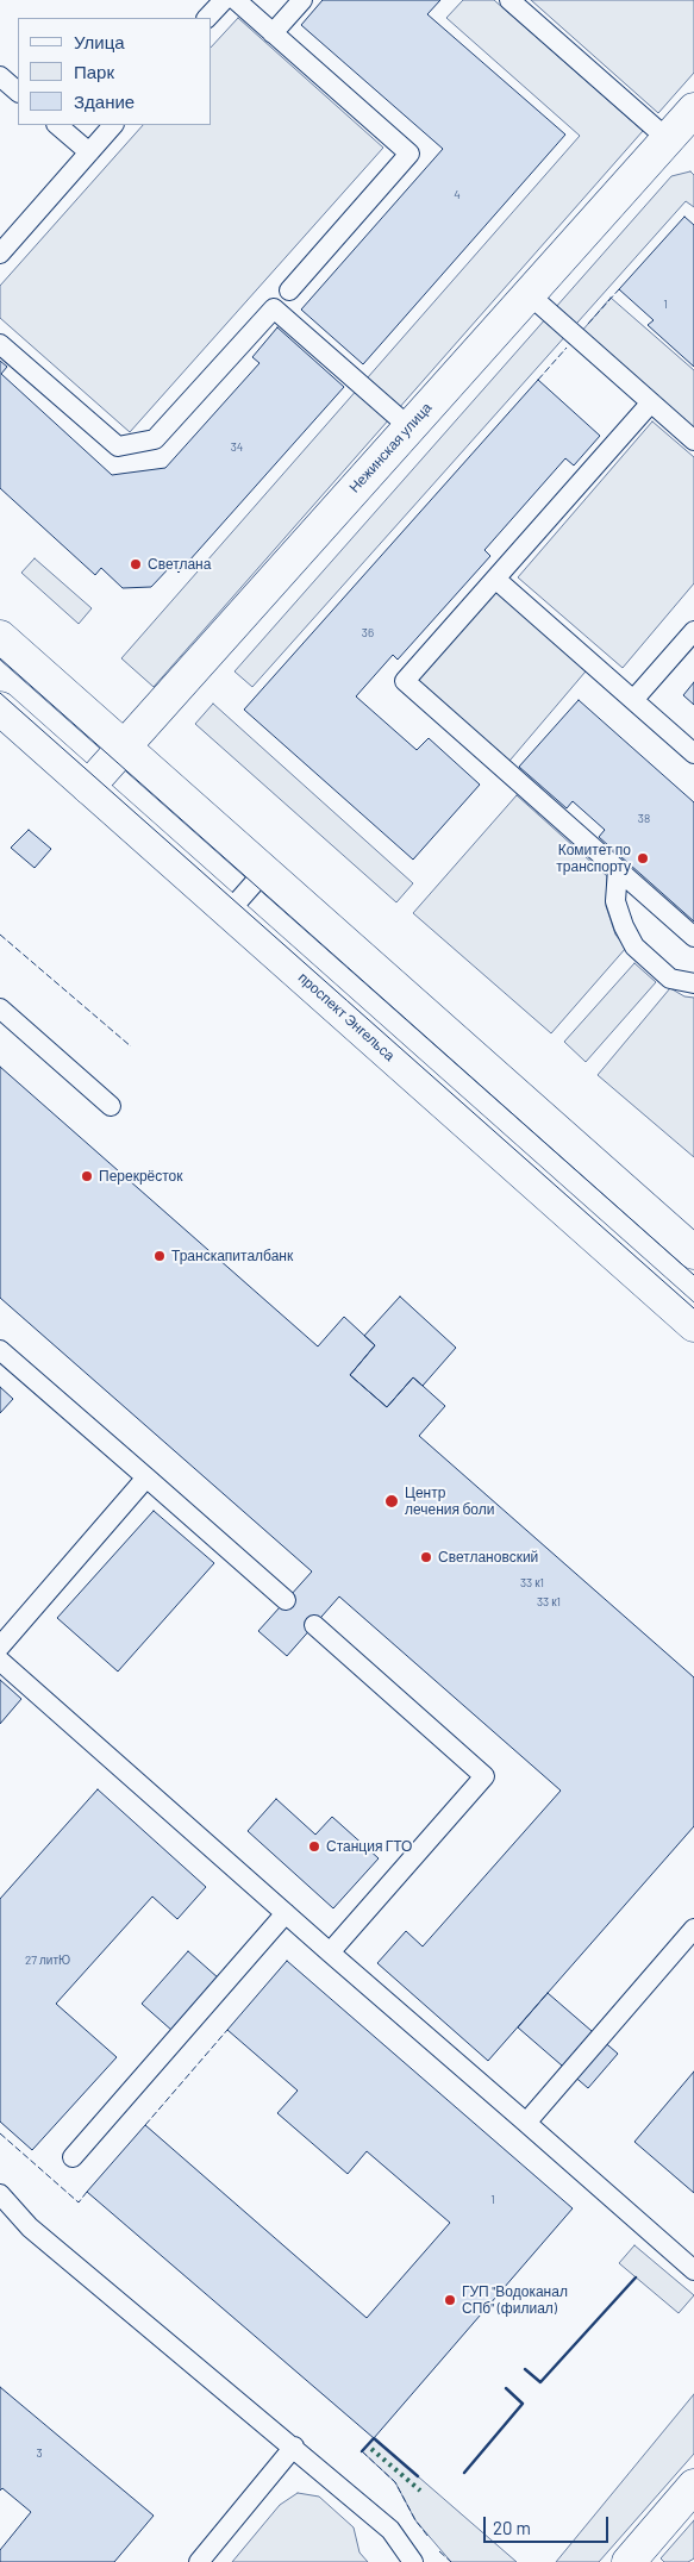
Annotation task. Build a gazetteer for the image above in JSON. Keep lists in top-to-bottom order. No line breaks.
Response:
{"streets":{"main road":["Нежинская улица","проспект Энгельса"]},"crossings":[["Нежинская улица","проспект Энгельса"]],"places":["Светлана","Комитет по транспорту","Перекрёсток","Транскапиталбанк","Центр лечения боли","Светлановский","Станция ГТО","ГУП \"Водоканал СПб\" (филиал)"],"house_numbers":["4","1","34","36","38","33 к1","33 к1","27 литЮ","1","3"],"legend":["Улица","Парк","Здание"],"scale_bar":"20 m"}
